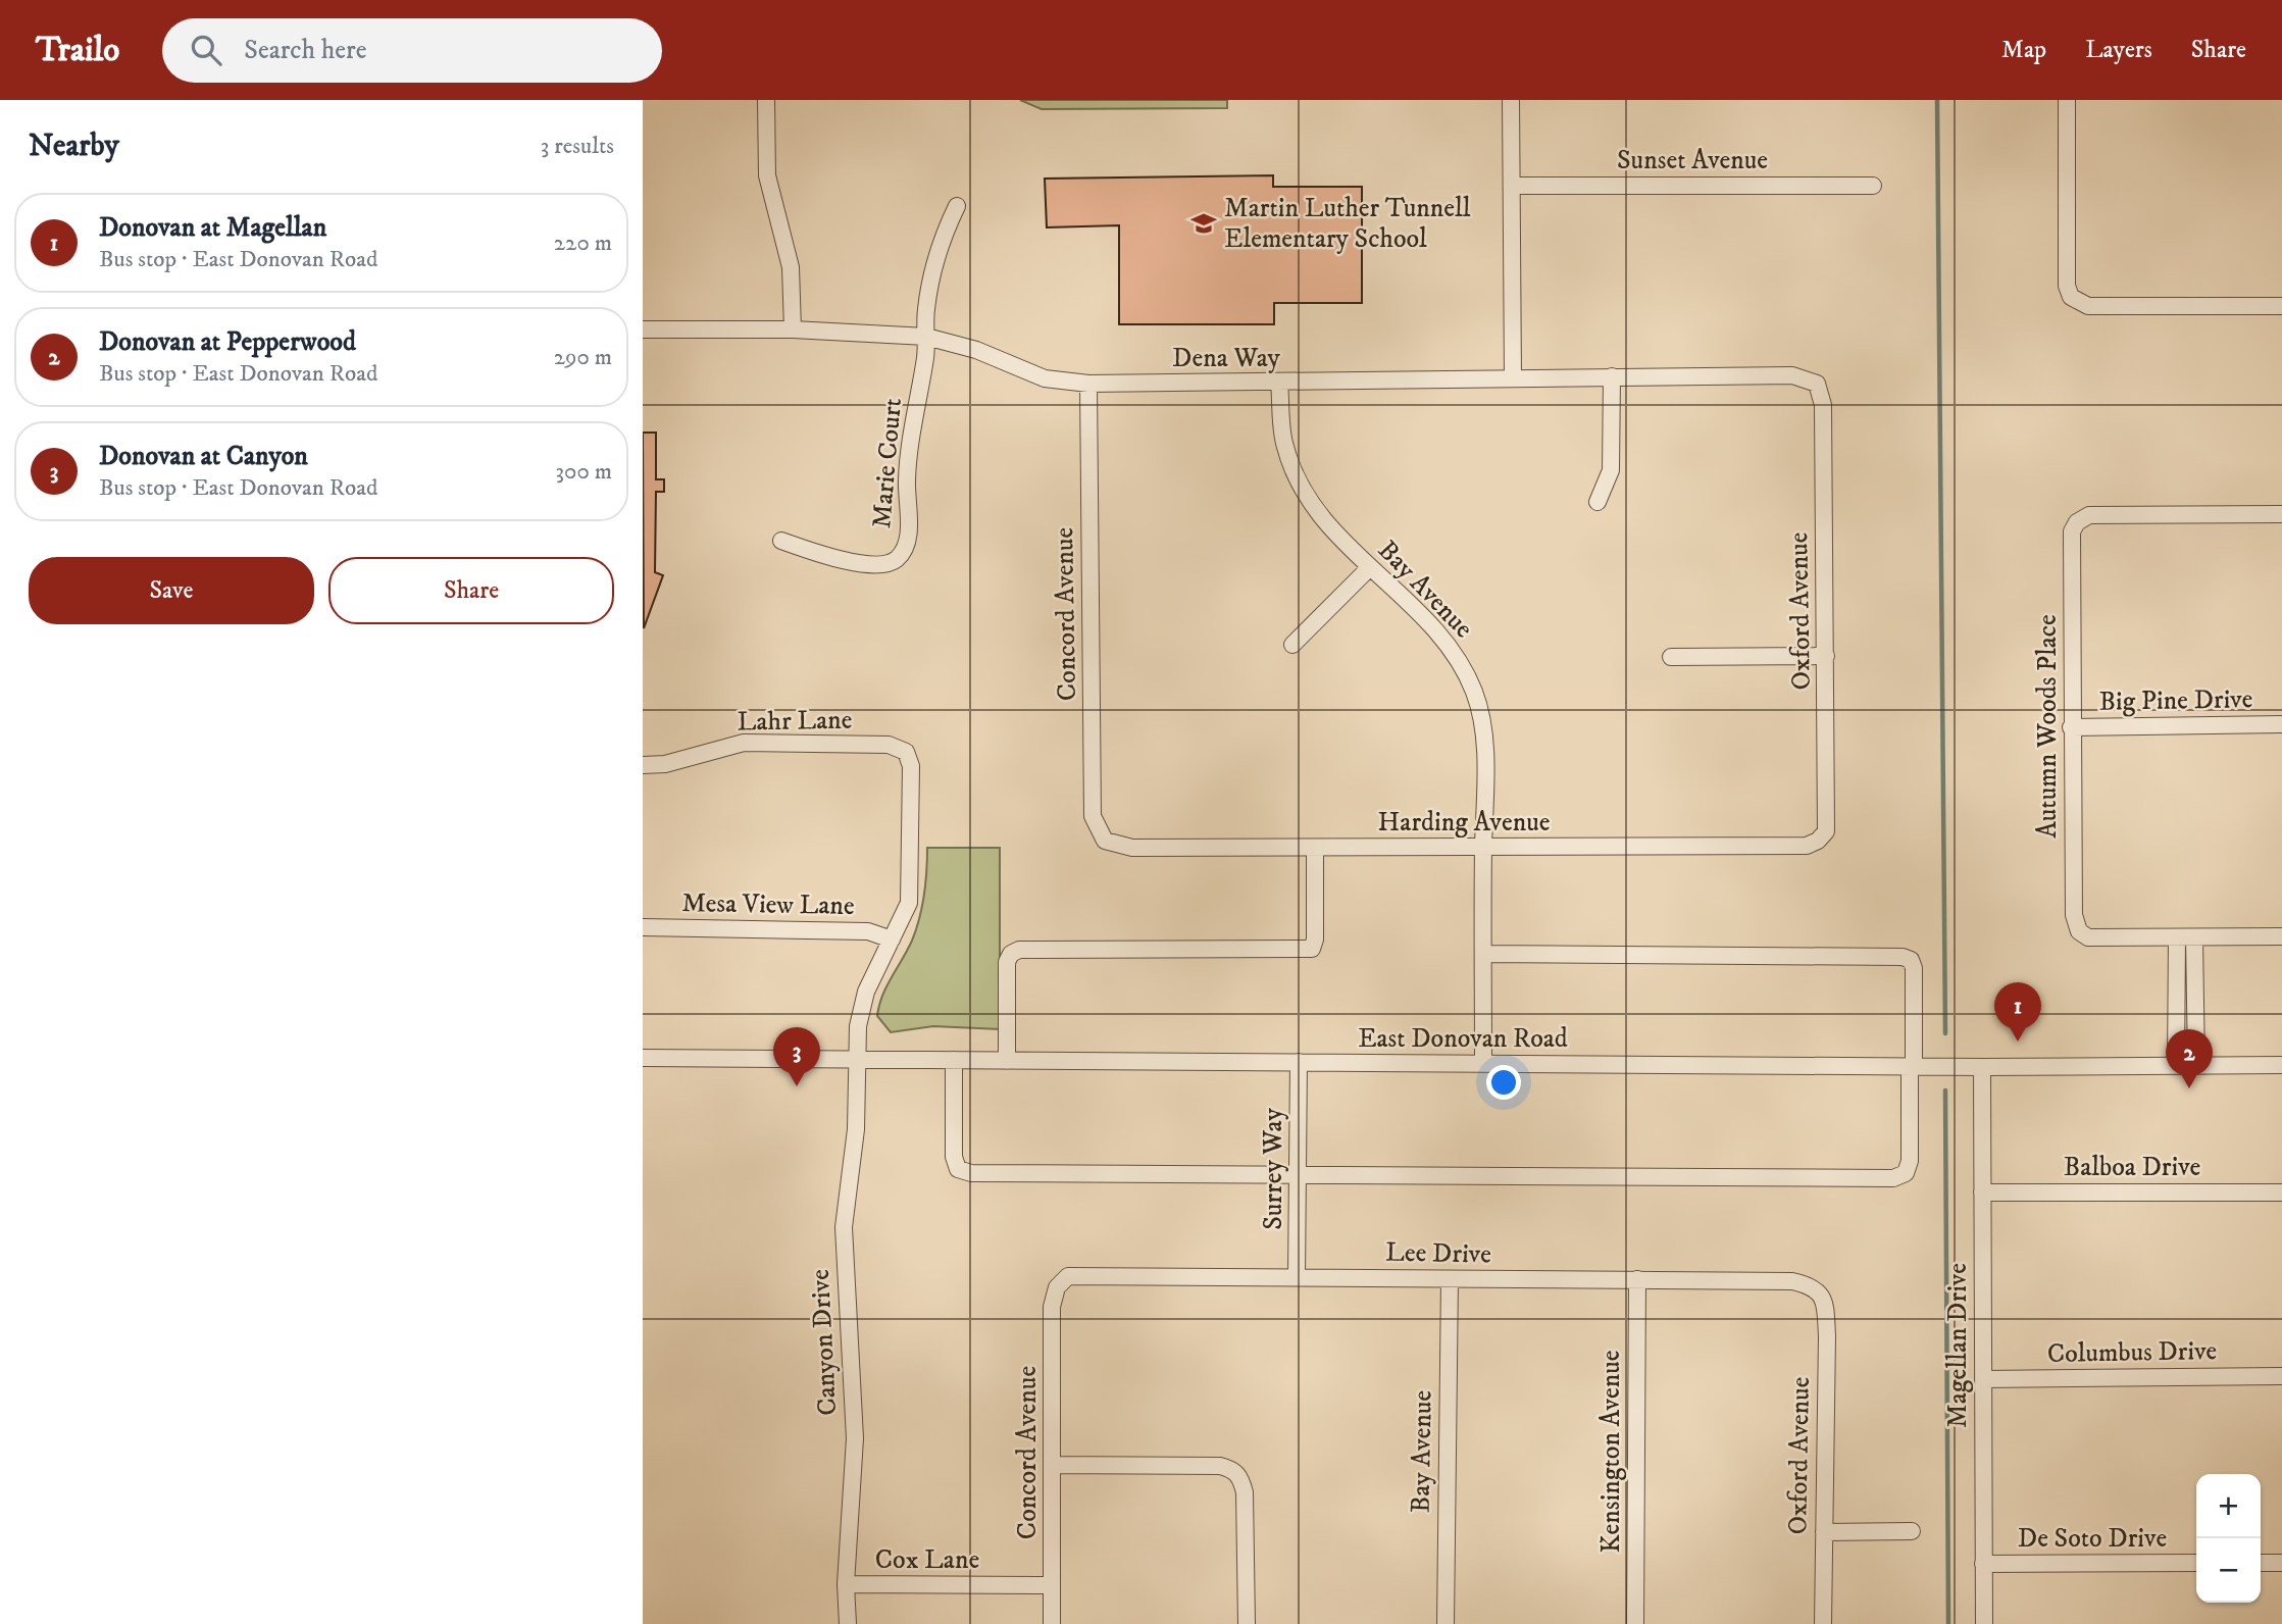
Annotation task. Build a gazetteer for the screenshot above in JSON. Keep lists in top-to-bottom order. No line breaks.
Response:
{"streets":{"street":["Sunset Avenue","Dena Way","Marie Court","Bay Avenue","Oxford Avenue","Concord Avenue","Big Pine Drive","Lahr Lane","Autumn Woods Place","Harding Avenue","Mesa View Lane","East Donovan Road","Balboa Drive","Surrey Way","Lee Drive","Canyon Drive","Magellan Drive","Columbus Drive","Kensington Avenue","De Soto Drive","Cox Lane"]},"crossings":[["Dena Way","Marie Court"],["Dena Way","Bay Avenue"],["Dena Way","Oxford Avenue"],["Dena Way","Concord Avenue"],["Bay Avenue","Harding Avenue"],["Bay Avenue","East Donovan Road"],["Bay Avenue","Lee Drive"],["Oxford Avenue","Harding Avenue"],["Oxford Avenue","Lee Drive"],["Concord Avenue","Harding Avenue"],["Concord Avenue","Lee Drive"],["Concord Avenue","Cox Lane"],["Big Pine Drive","Autumn Woods Place"],["Lahr Lane","Canyon Drive"],["Mesa View Lane","Canyon Drive"],["East Donovan Road","Surrey Way"],["East Donovan Road","Canyon Drive"],["East Donovan Road","Magellan Drive"],["Balboa Drive","Magellan Drive"],["Surrey Way","Lee Drive"],["Lee Drive","Kensington Avenue"],["Canyon Drive","Cox Lane"],["Magellan Drive","Columbus Drive"],["Magellan Drive","De Soto Drive"]],"places":{"school or university":["Martin Luther Tunnell Elementary School"]},"page":{"header":"Trailo","search":"Search here","nav":["Map","Layers","Share"],"heading":["Nearby","3 results"],"list":[{"mark":"1","name":"Donovan at Magellan","note":"Bus stop · East Donovan Road","value":"220 m"},{"mark":"2","name":"Donovan at Pepperwood","note":"Bus stop · East Donovan Road","value":"290 m"},{"mark":"3","name":"Donovan at Canyon","note":"Bus stop · East Donovan Road","value":"300 m"}],"buttons":["Save","Share"],"pins":["1","3","2"],"map_buttons":["+","−"]}}
